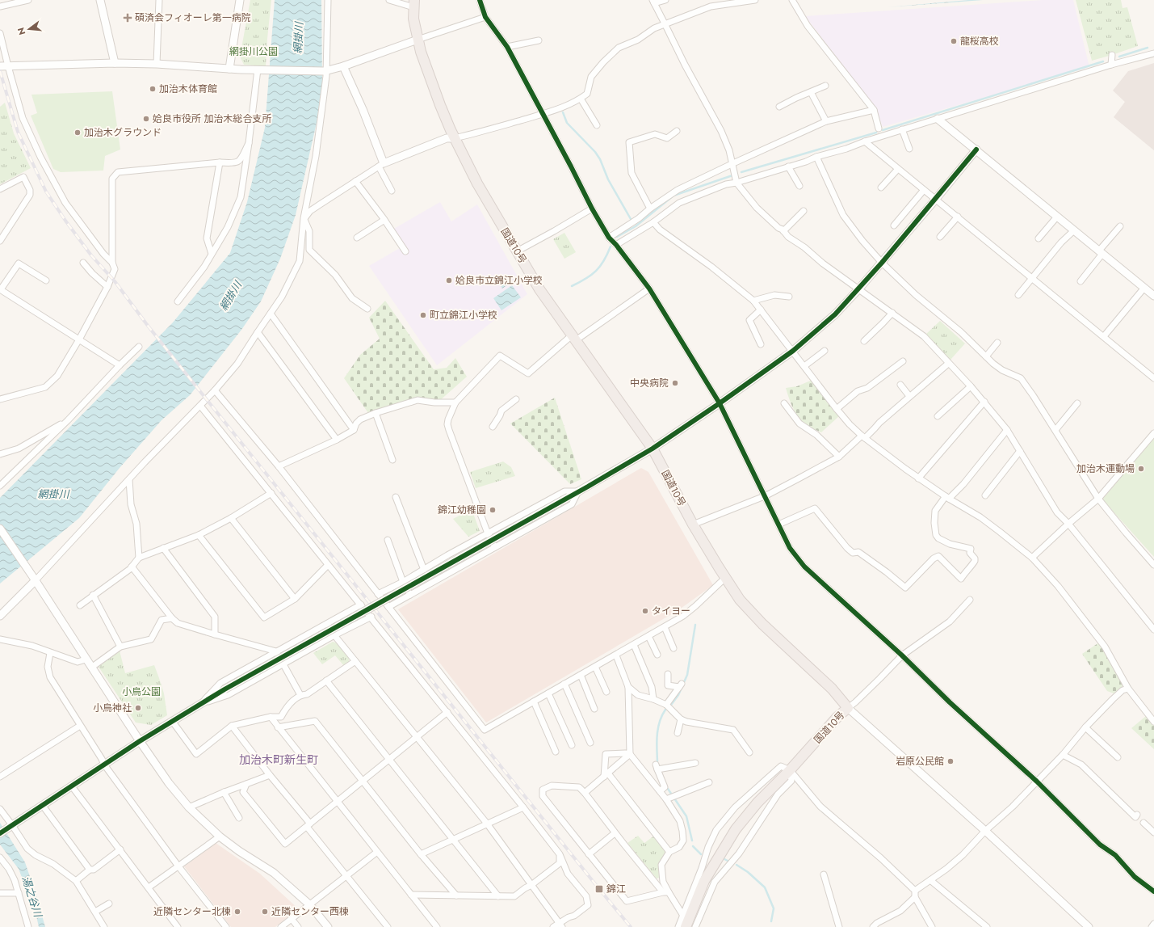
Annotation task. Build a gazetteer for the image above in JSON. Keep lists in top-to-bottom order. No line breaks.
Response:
{"streets":{"highway":["国道10号"]},"districts":["加治木町新生町"],"water":["網掛川","湯之谷川"],"parks":["網掛川公園","小烏公園"],"places":{"health":["碩済会フィオーレ第一病院"],"other":["龍桜高校","加治木体育館","姶良市役所 加治木総合支所","加治木グラウンド","姶良市立錦江小学校","町立錦江小学校","中央病院","加治木運動場","錦江幼稚園","タイヨー","小烏神社","岩原公民館","近隣センター北棟","近隣センター西棟"],"transit":["錦江"]},"north":"left"}
